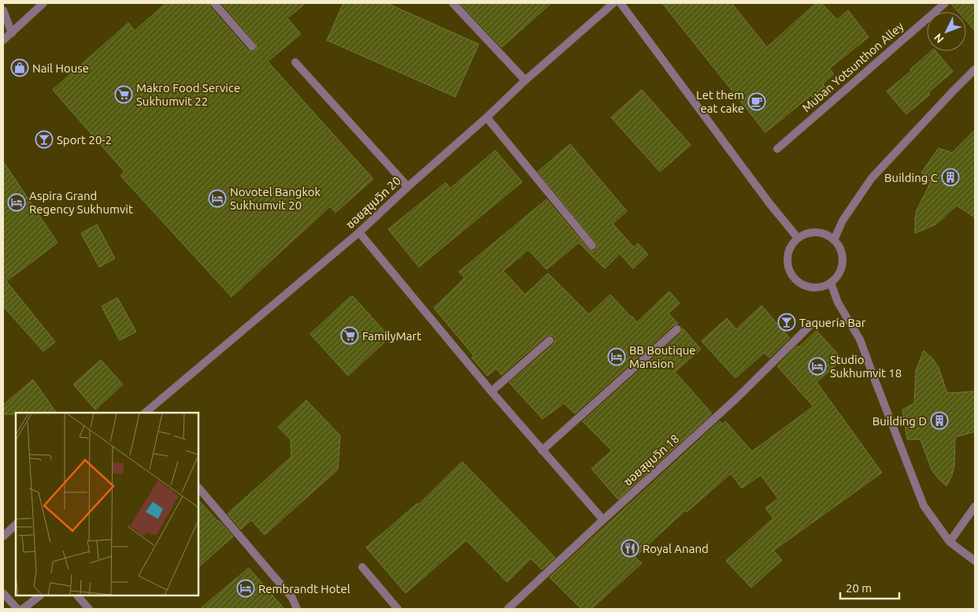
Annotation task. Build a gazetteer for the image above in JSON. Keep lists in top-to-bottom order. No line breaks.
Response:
{"streets":{"street":["Muban Yotsunthon Alley","ซอยสุขุมวิท 20","ซอยสุขุมวิท 18"]},"places":{"shop":["Nail House"],"supermarket":["Makro Food Service Sukhumvit 22","FamilyMart"],"cafe":["Let them eat cake"],"bar":["Sport 20-2","Taqueria Bar"],"building":["Building C","Building D"],"hotel":["Novotel Bangkok Sukhumvit 20","Aspira Grand Regency Sukhumvit","BB Boutique Mansion","Studio Sukhumvit 18","Rembrandt Hotel"],"restaurant":["Royal Anand"]},"scale_bar":"20 m","north":"bottom left"}
